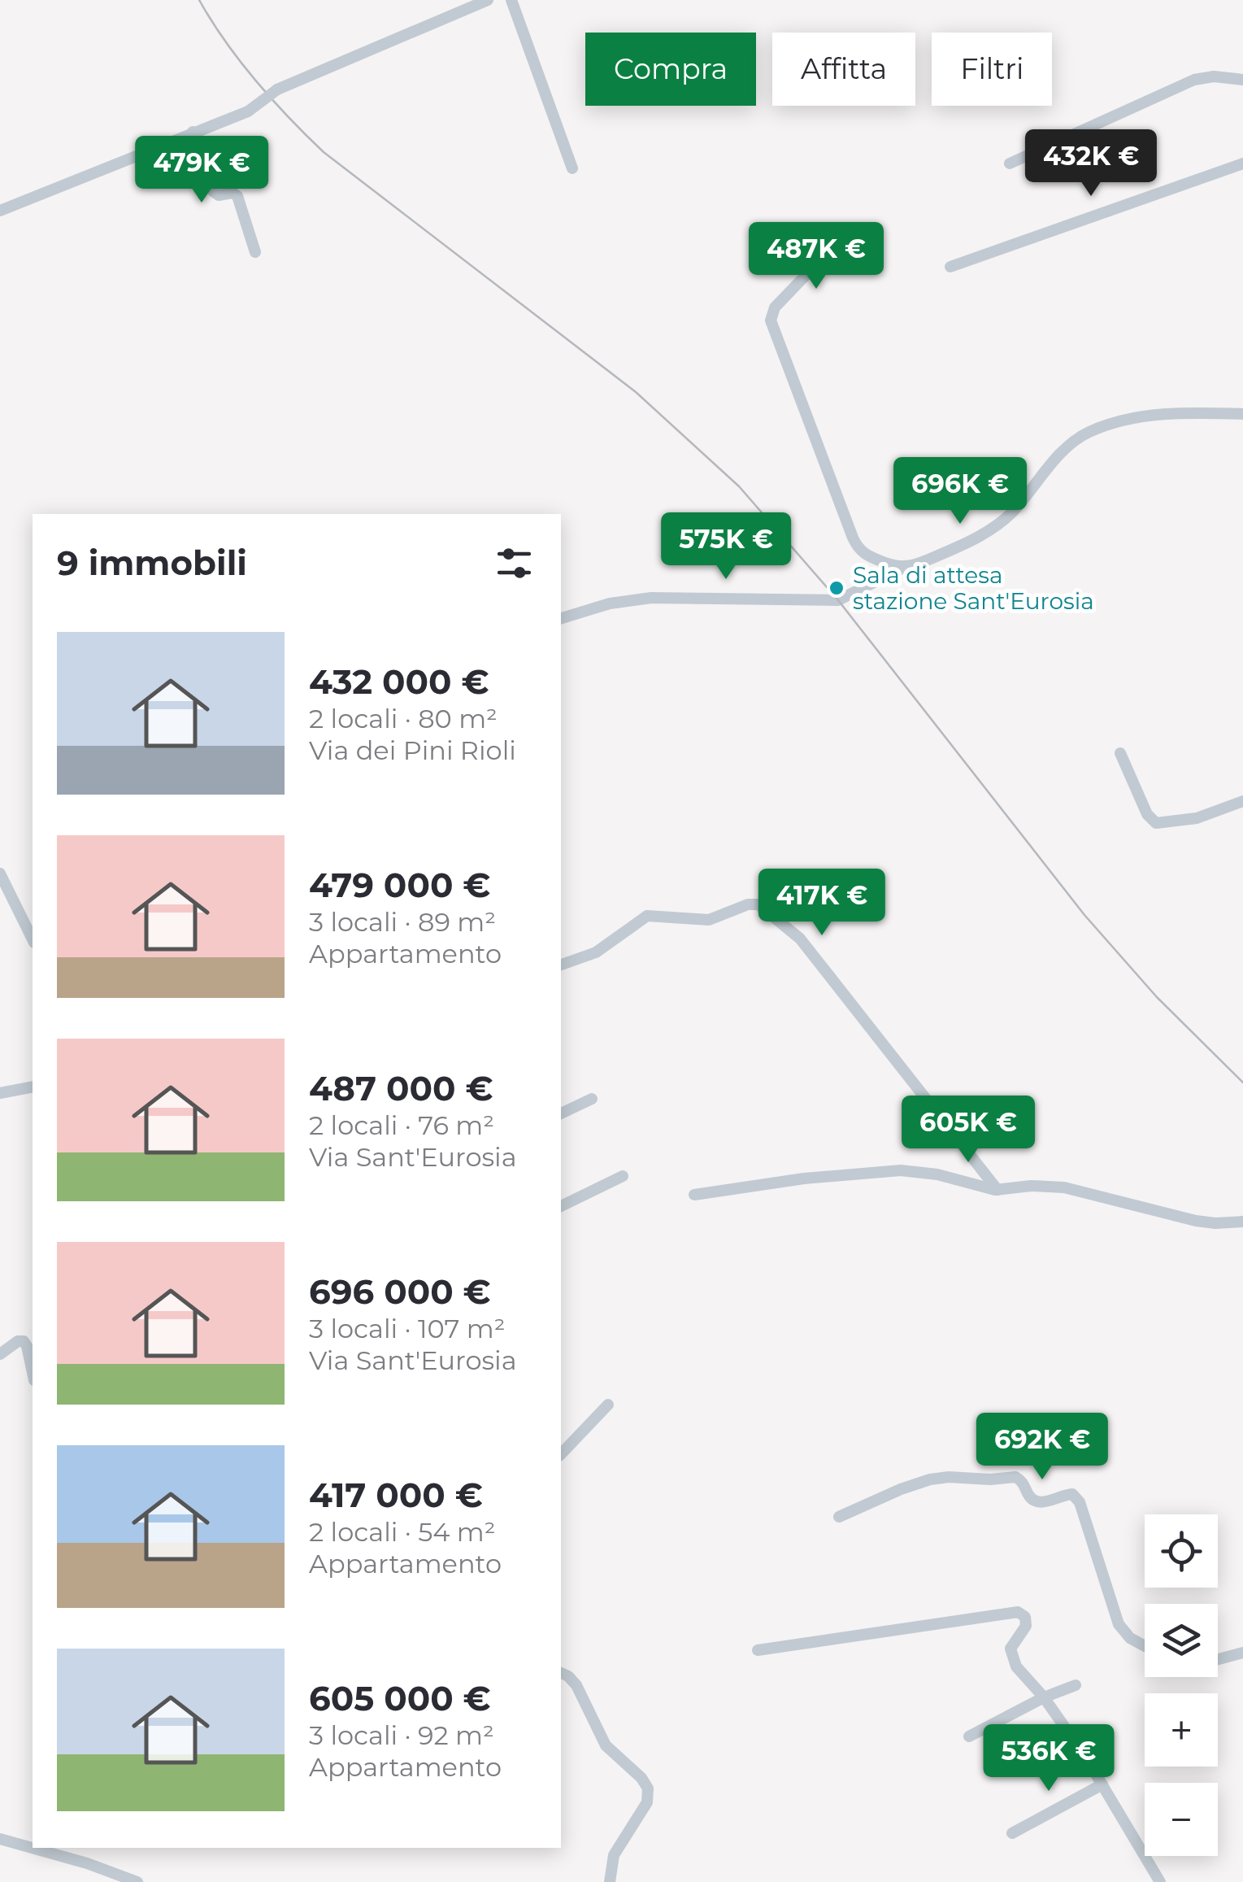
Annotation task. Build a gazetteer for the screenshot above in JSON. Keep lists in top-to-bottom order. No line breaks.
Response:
{"places":["Sala di attesa stazione Sant'Eurosia"],"page":{"chip":["Compra","Affitta","Filtri"],"price":["432K €","479K €","487K €","696K €","575K €","417K €","605K €","692K €","536K €"],"heading":"9 immobili","list":[{"name":"432 000 €","note":"2 locali · 80 m² · Via dei Pini Rioli"},{"name":"479 000 €","note":"3 locali · 89 m² · Appartamento"},{"name":"487 000 €","note":"2 locali · 76 m² · Via Sant'Eurosia"},{"name":"696 000 €","note":"3 locali · 107 m² · Via Sant'Eurosia"},{"name":"417 000 €","note":"2 locali · 54 m² · Appartamento"},{"name":"605 000 €","note":"3 locali · 92 m² · Appartamento"}],"map_buttons":["+","−"]}}
